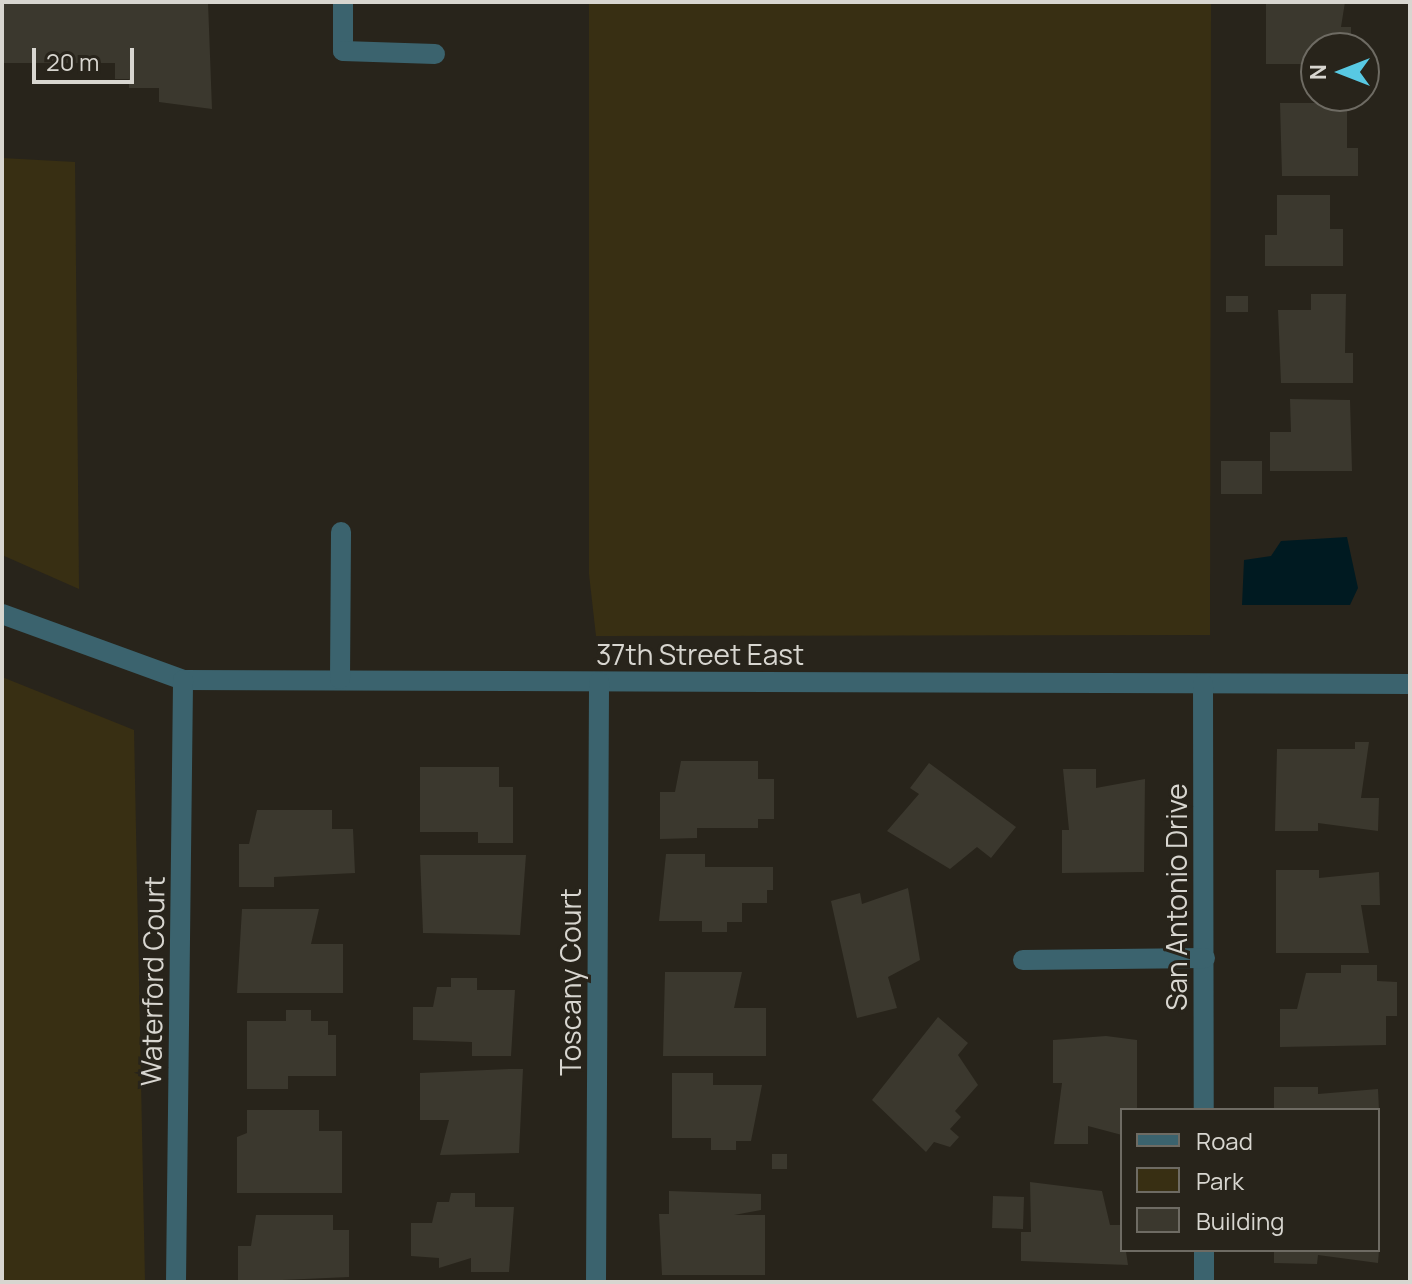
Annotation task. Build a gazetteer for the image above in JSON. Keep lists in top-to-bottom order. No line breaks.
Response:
{"streets":{"street":["37th Street East","San Antonio Drive","Waterford Court","Toscany Court"]},"crossings":[["37th Street East","San Antonio Drive"],["37th Street East","Waterford Court"],["37th Street East","Toscany Court"]],"legend":["Road","Park","Building"],"scale_bar":"20 m","north":"left"}
